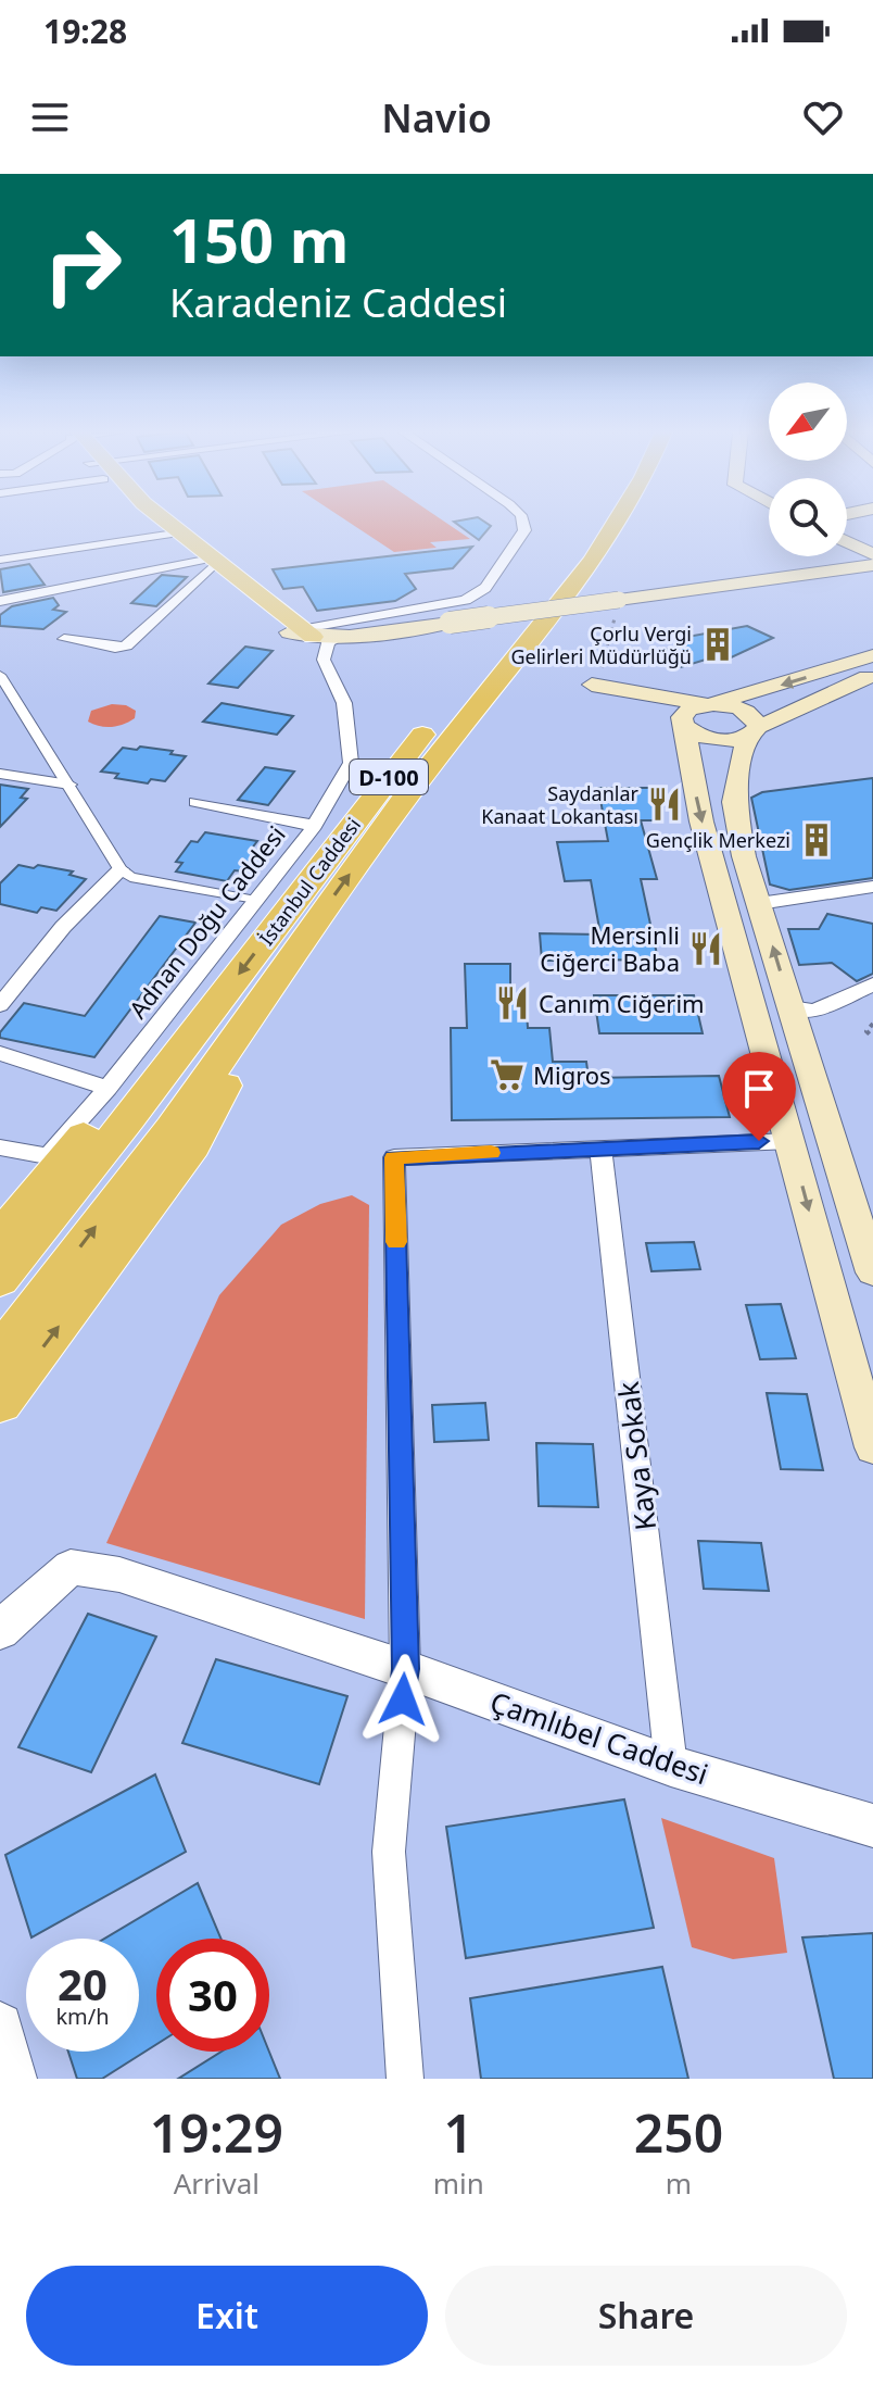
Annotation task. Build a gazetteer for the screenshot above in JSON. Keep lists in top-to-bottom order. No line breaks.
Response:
{"streets":{"highway":["D-100","İstanbul Caddesi"],"street":["Adnan Doğu Caddesi","Kaya Sokak","Çamlıbel Caddesi"]},"crossings":[["D-100","İstanbul Caddesi"],["D-100","Adnan Doğu Caddesi"],["İstanbul Caddesi","Adnan Doğu Caddesi"],["Kaya Sokak","Çamlıbel Caddesi"]],"places":{"building":["Çorlu Vergi Gelirleri Müdürlüğü","Gençlik Merkezi"],"restaurant":["Saydanlar Kanaat Lokantası","Mersinli Ciğerci Baba","Canım Ciğerim"],"supermarket":["Migros"]},"north":"bottom left","page":{"status":"19:28","header":"Navio","turn":["150 m","Karadeniz Caddesi"],"speed":"20 km/h","limit":"30","eta":["19:29","Arrival","1","min","250","m"],"buttons":["Exit","Share"]}}
